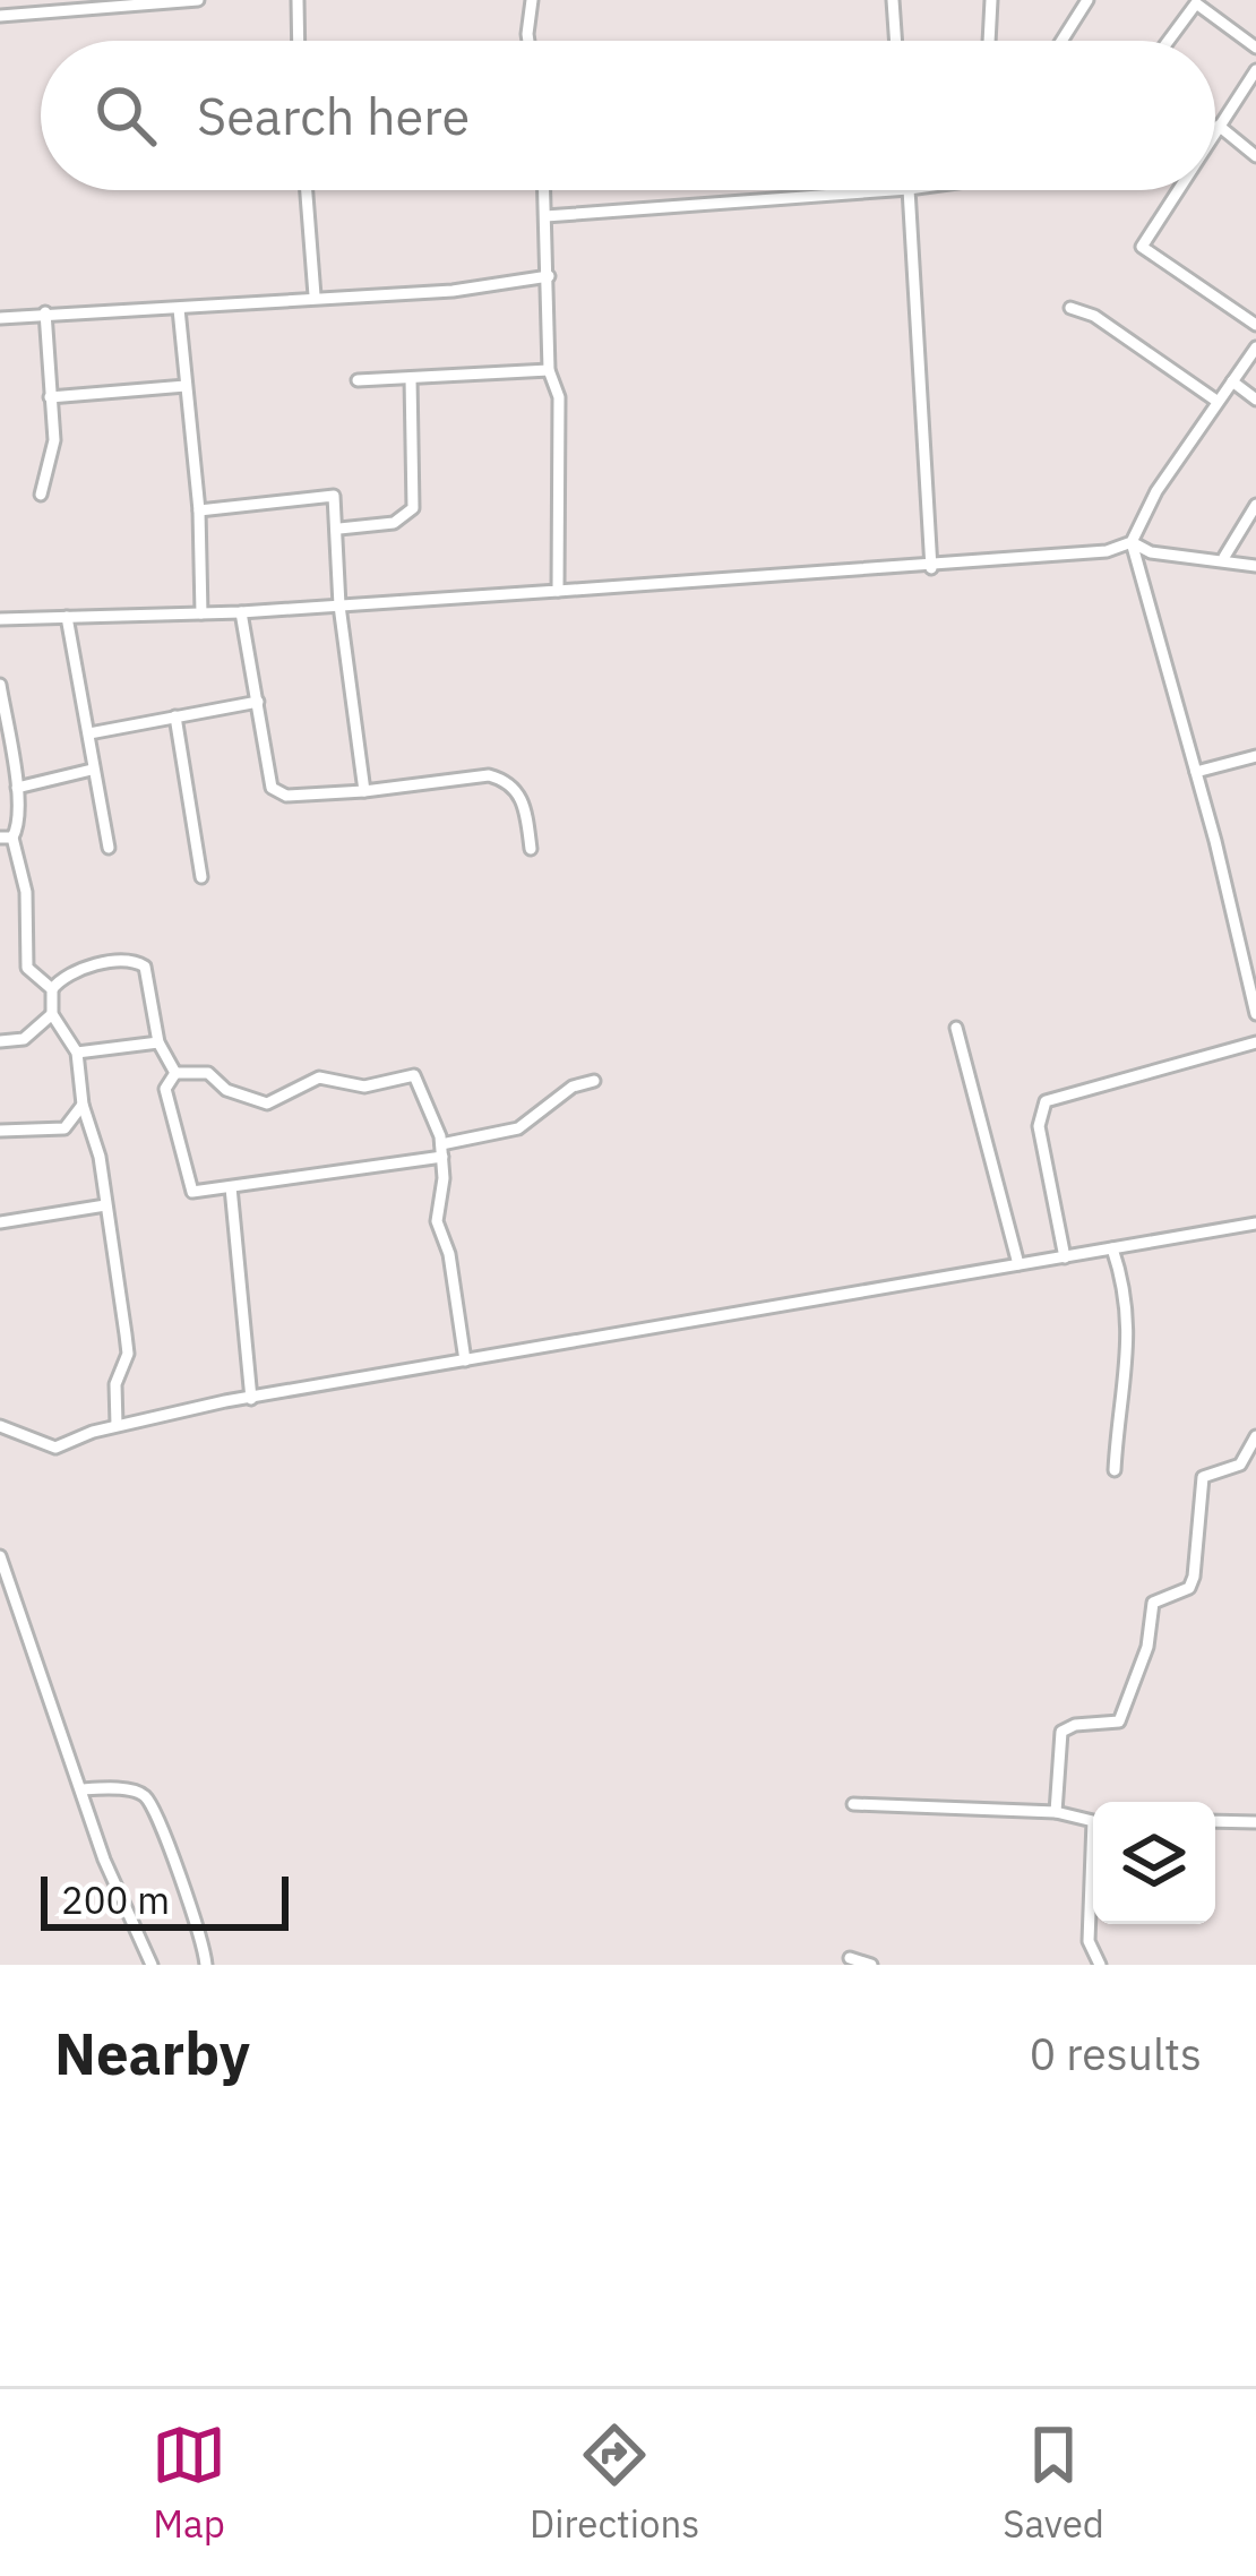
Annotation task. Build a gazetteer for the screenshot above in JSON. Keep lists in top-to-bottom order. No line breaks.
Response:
{"scale_bar":"200 m","page":{"search":"Search here","scale":"200 m","heading":["Nearby","0 results"],"nav":["Map","Directions","Saved"]}}
